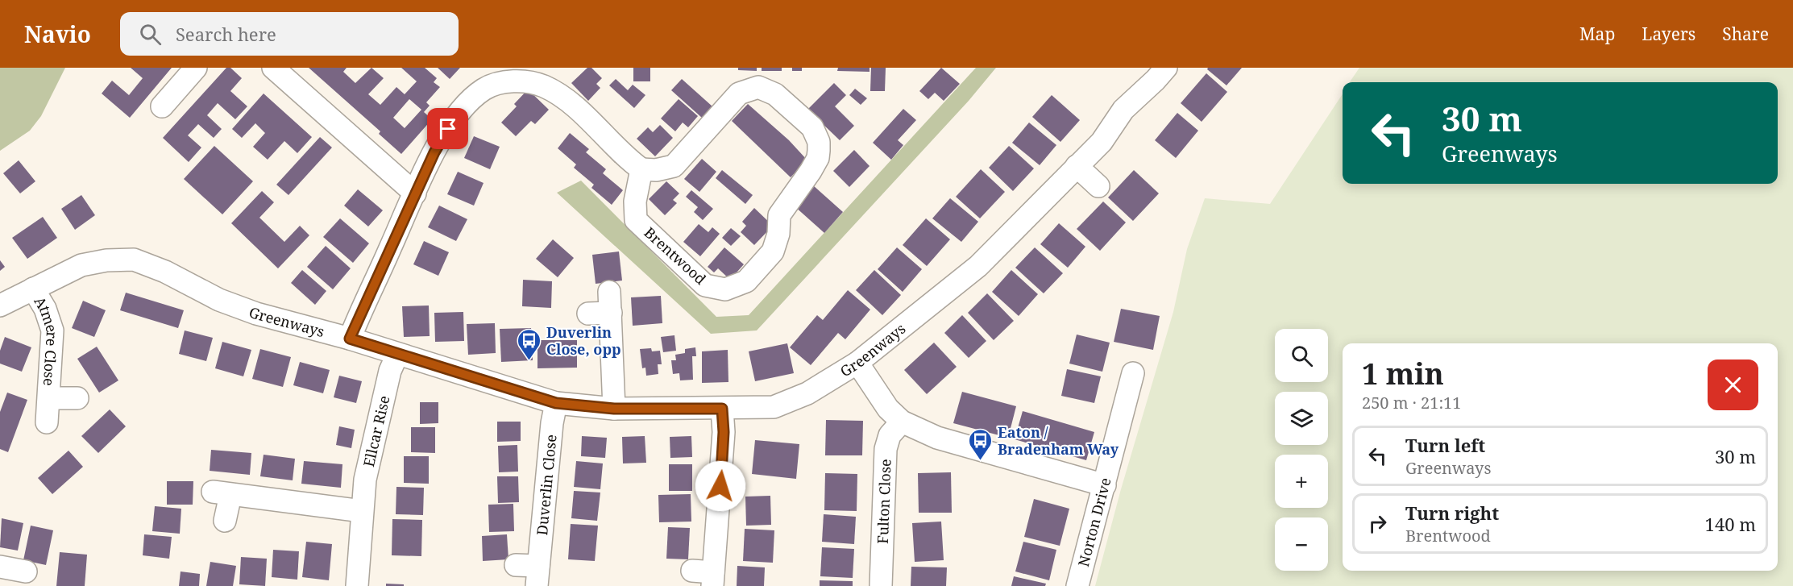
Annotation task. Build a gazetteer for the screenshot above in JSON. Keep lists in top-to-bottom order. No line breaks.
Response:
{"streets":{"street":["Brentwood","Greenways","Atmere Close","Ellcar Rise","Duverlin Close","Fulton Close","Norton Drive"]},"crossings":[["Greenways","Atmere Close"],["Greenways","Ellcar Rise"],["Greenways","Duverlin Close"]],"places":{"bus stop":["Duverlin Close, opp","Eaton / Bradenham Way"]},"page":{"header":"Navio","search":"Search here","nav":["Map","Layers","Share"],"turn":["30 m","Greenways"],"map_buttons":["+","−"],"heading":["1 min","250 m · 21:11"],"list":[{"name":"Turn left","note":"Greenways","value":"30 m"},{"name":"Turn right","note":"Brentwood","value":"140 m"}]}}
